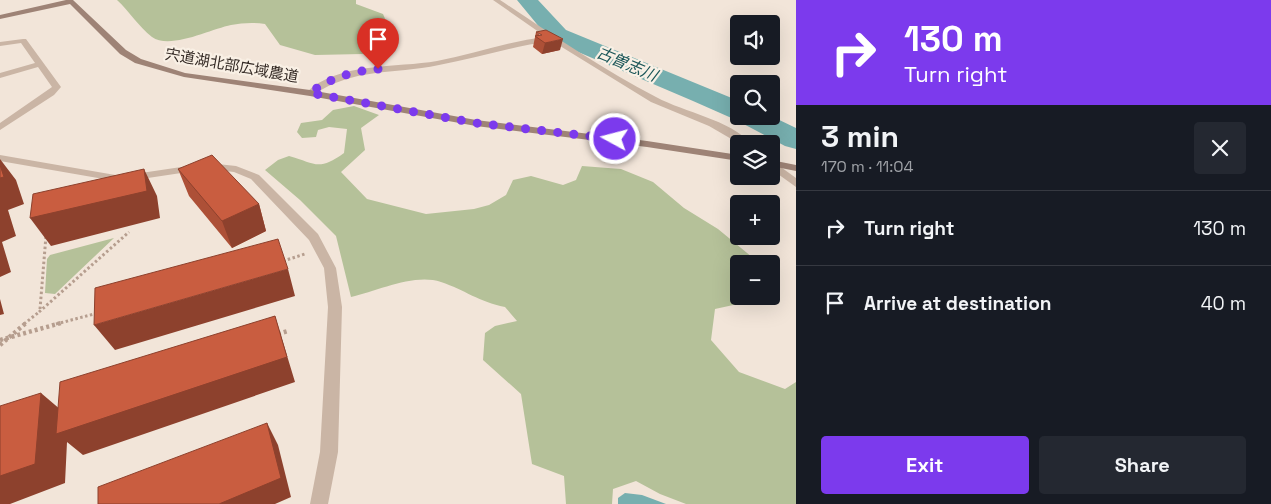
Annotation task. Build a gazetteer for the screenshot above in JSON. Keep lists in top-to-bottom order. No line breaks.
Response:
{"streets":{"street":["宍道湖北部広域農道"]},"water":["古曽志川"],"page":{"turn":["130 m","Turn right"],"map_buttons":["+","−"],"heading":["3 min","170 m · 11:04"],"list":[{"name":"Turn right","value":"130 m"},{"name":"Arrive at destination","value":"40 m"}],"buttons":["Exit","Share"]}}
